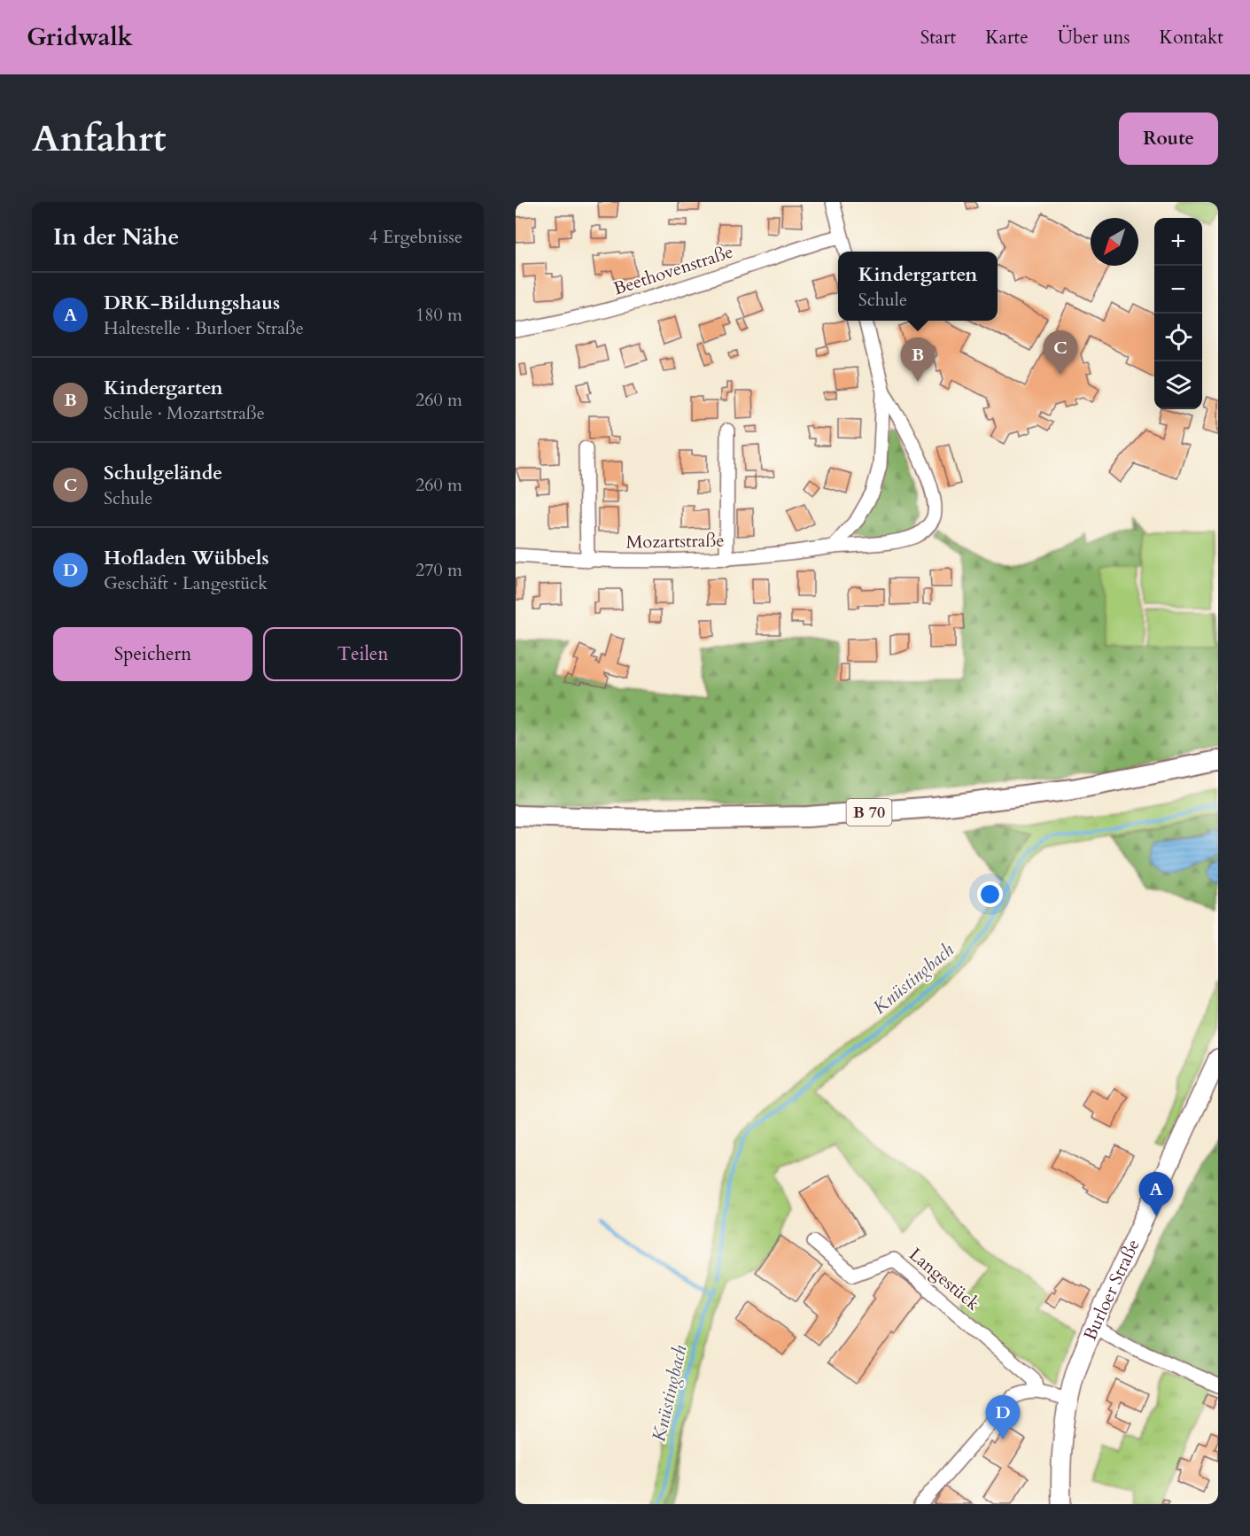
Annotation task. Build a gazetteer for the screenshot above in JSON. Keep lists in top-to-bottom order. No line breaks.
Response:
{"streets":{"main road":["B 70","Burloer Straße"],"street":["Beethovenstraße","Mozartstraße","Langestück"]},"water":["Knüstingbach"],"north":"bottom left","page":{"header":"Gridwalk","nav":["Start","Karte","Über uns","Kontakt"],"buttons":["Route",["Speichern","Teilen"]],"title":"Anfahrt","heading":["In der Nähe","4 Ergebnisse"],"map_buttons":["+","−"],"popup":["Kindergarten","Schule"],"list":[{"mark":"A","name":"DRK-Bildungshaus","note":"Haltestelle · Burloer Straße","value":"180 m"},{"mark":"B","name":"Kindergarten","note":"Schule · Mozartstraße","value":"260 m"},{"mark":"C","name":"Schulgelände","note":"Schule","value":"260 m"},{"mark":"D","name":"Hofladen Wübbels","note":"Geschäft · Langestück","value":"270 m"}],"pins":["C","B","A","D"]}}
